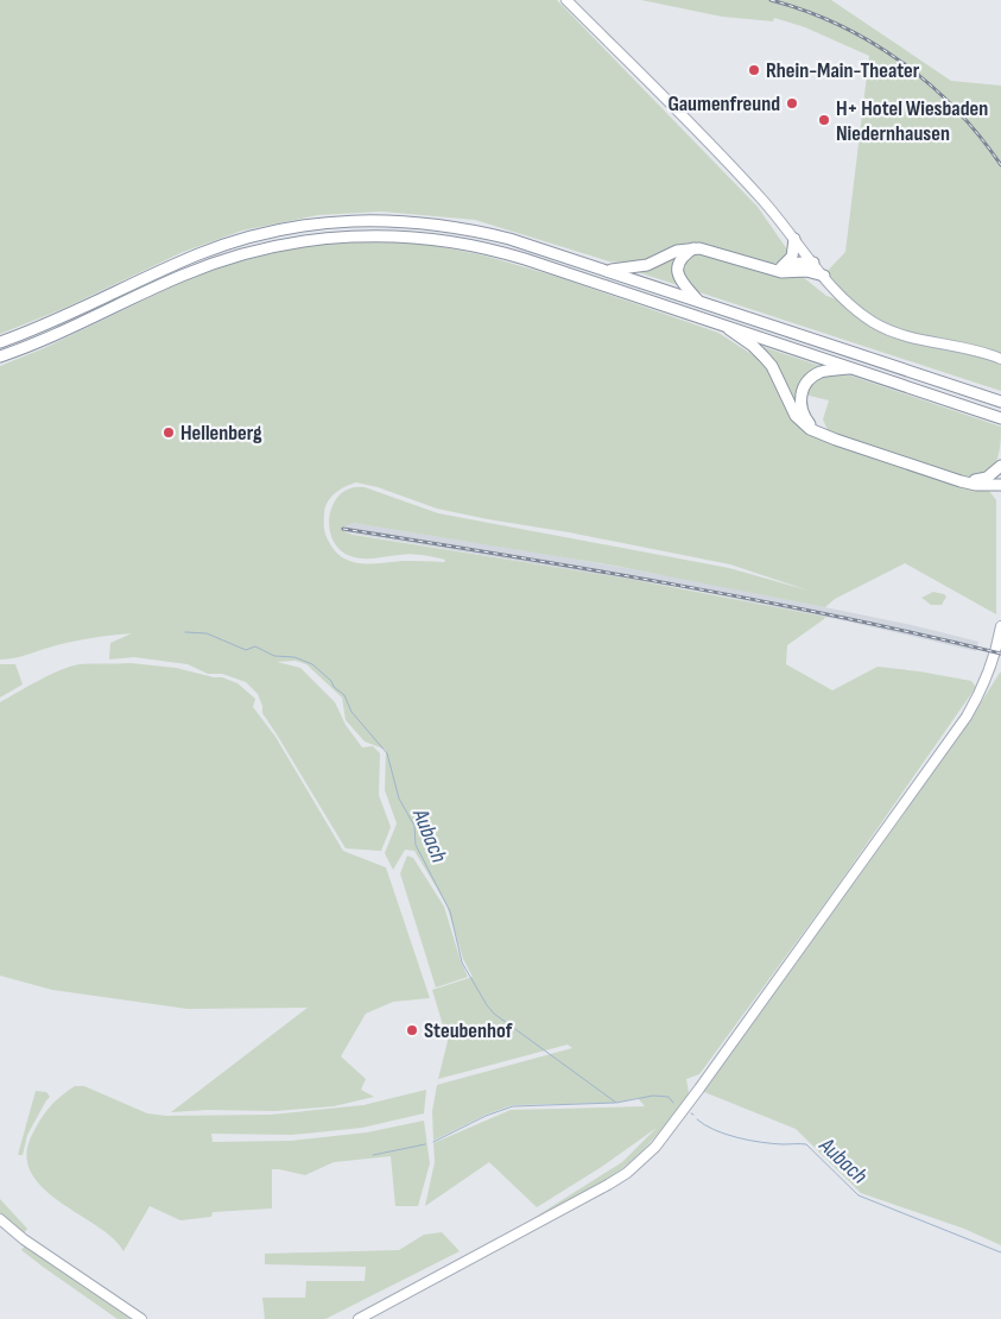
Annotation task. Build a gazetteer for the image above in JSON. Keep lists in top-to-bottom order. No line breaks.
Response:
{"water":["Aubach"],"places":["Rhein-Main-Theater","Gaumenfreund","H+ Hotel Wiesbaden Niedernhausen","Hellenberg","Steubenhof"]}
